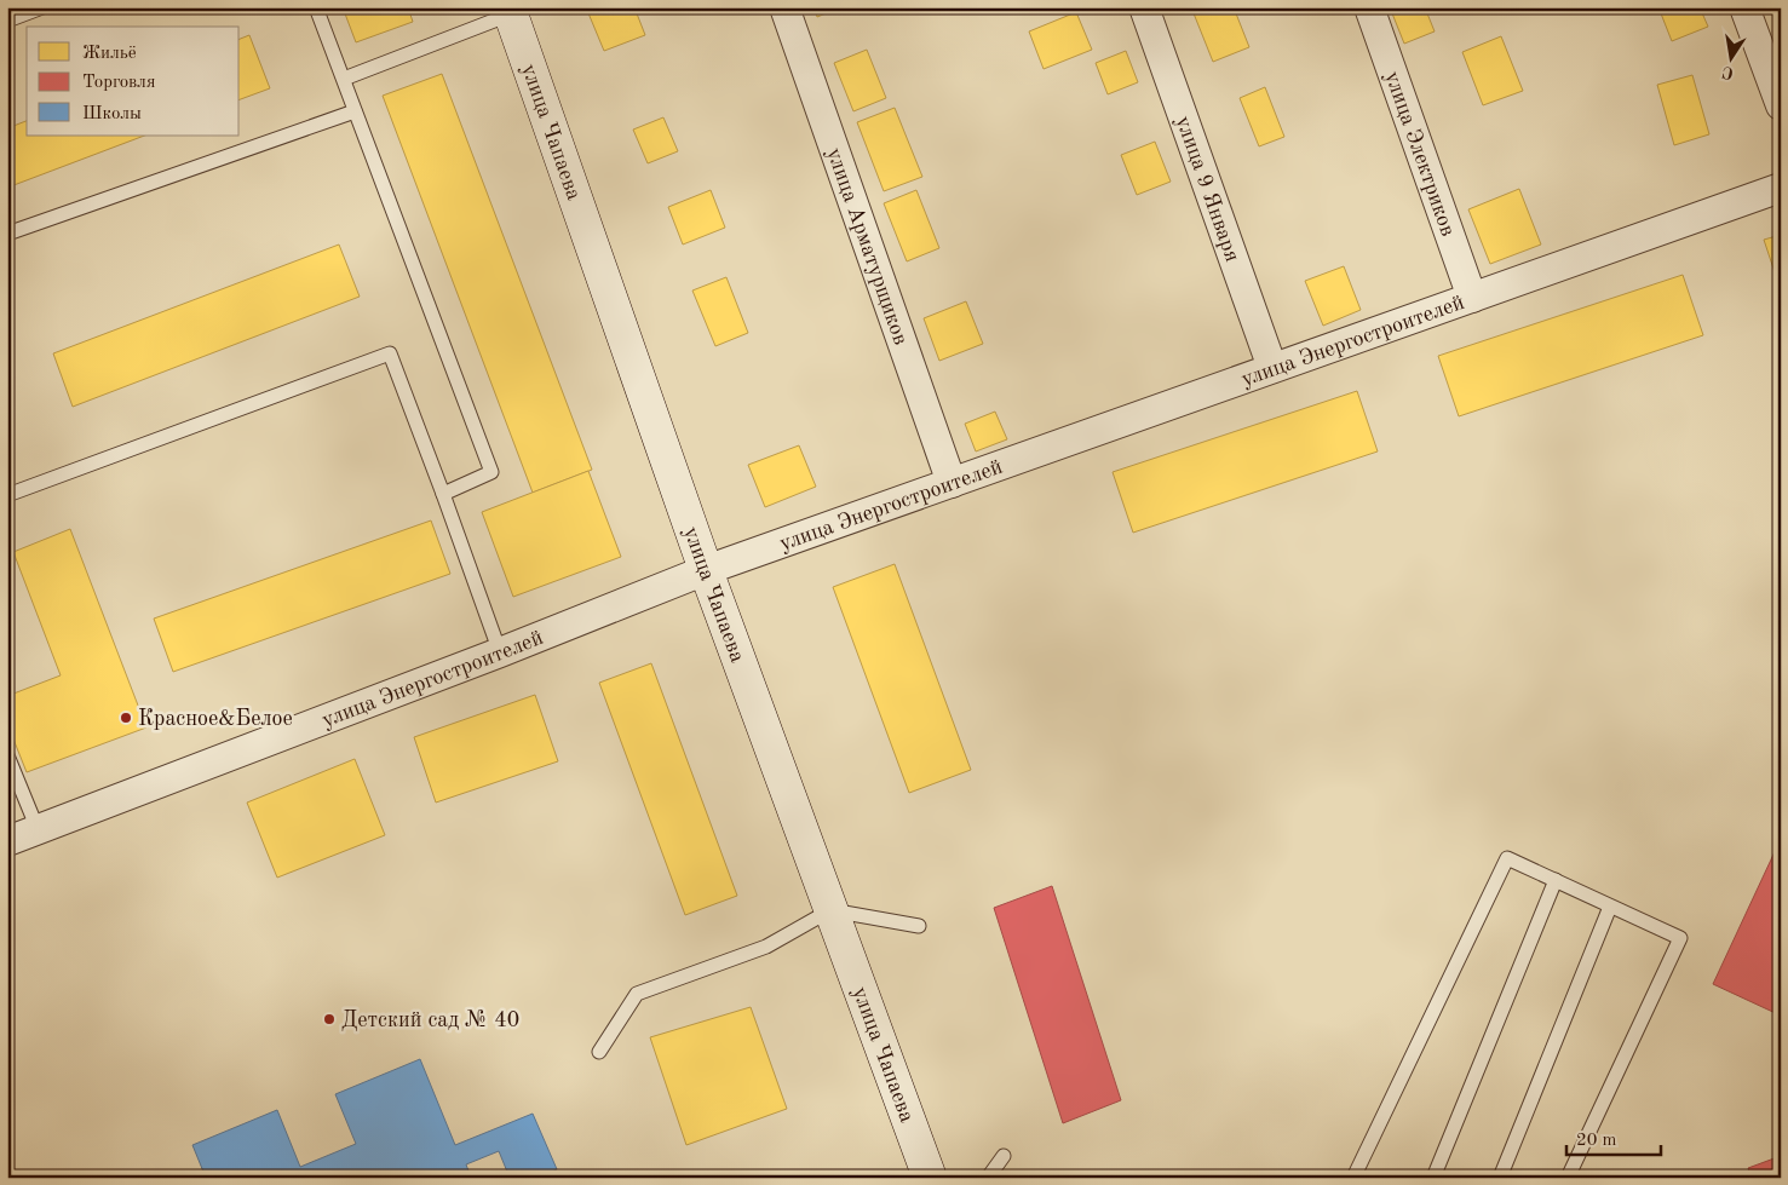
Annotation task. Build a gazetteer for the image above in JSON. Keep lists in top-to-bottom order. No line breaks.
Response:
{"streets":{"street":["улица Чапаева","улица Электриков","улица 9 Января","улица Арматурщиков","улица Энергостроителей"]},"crossings":[["улица Чапаева","улица Энергостроителей"],["улица Электриков","улица Энергостроителей"],["улица 9 Января","улица Энергостроителей"],["улица Арматурщиков","улица Энергостроителей"]],"places":["Красное&Белое","Детский сад № 40"],"legend":["Жильё","Торговля","Школы"],"scale_bar":"20 m","north":"bottom"}
